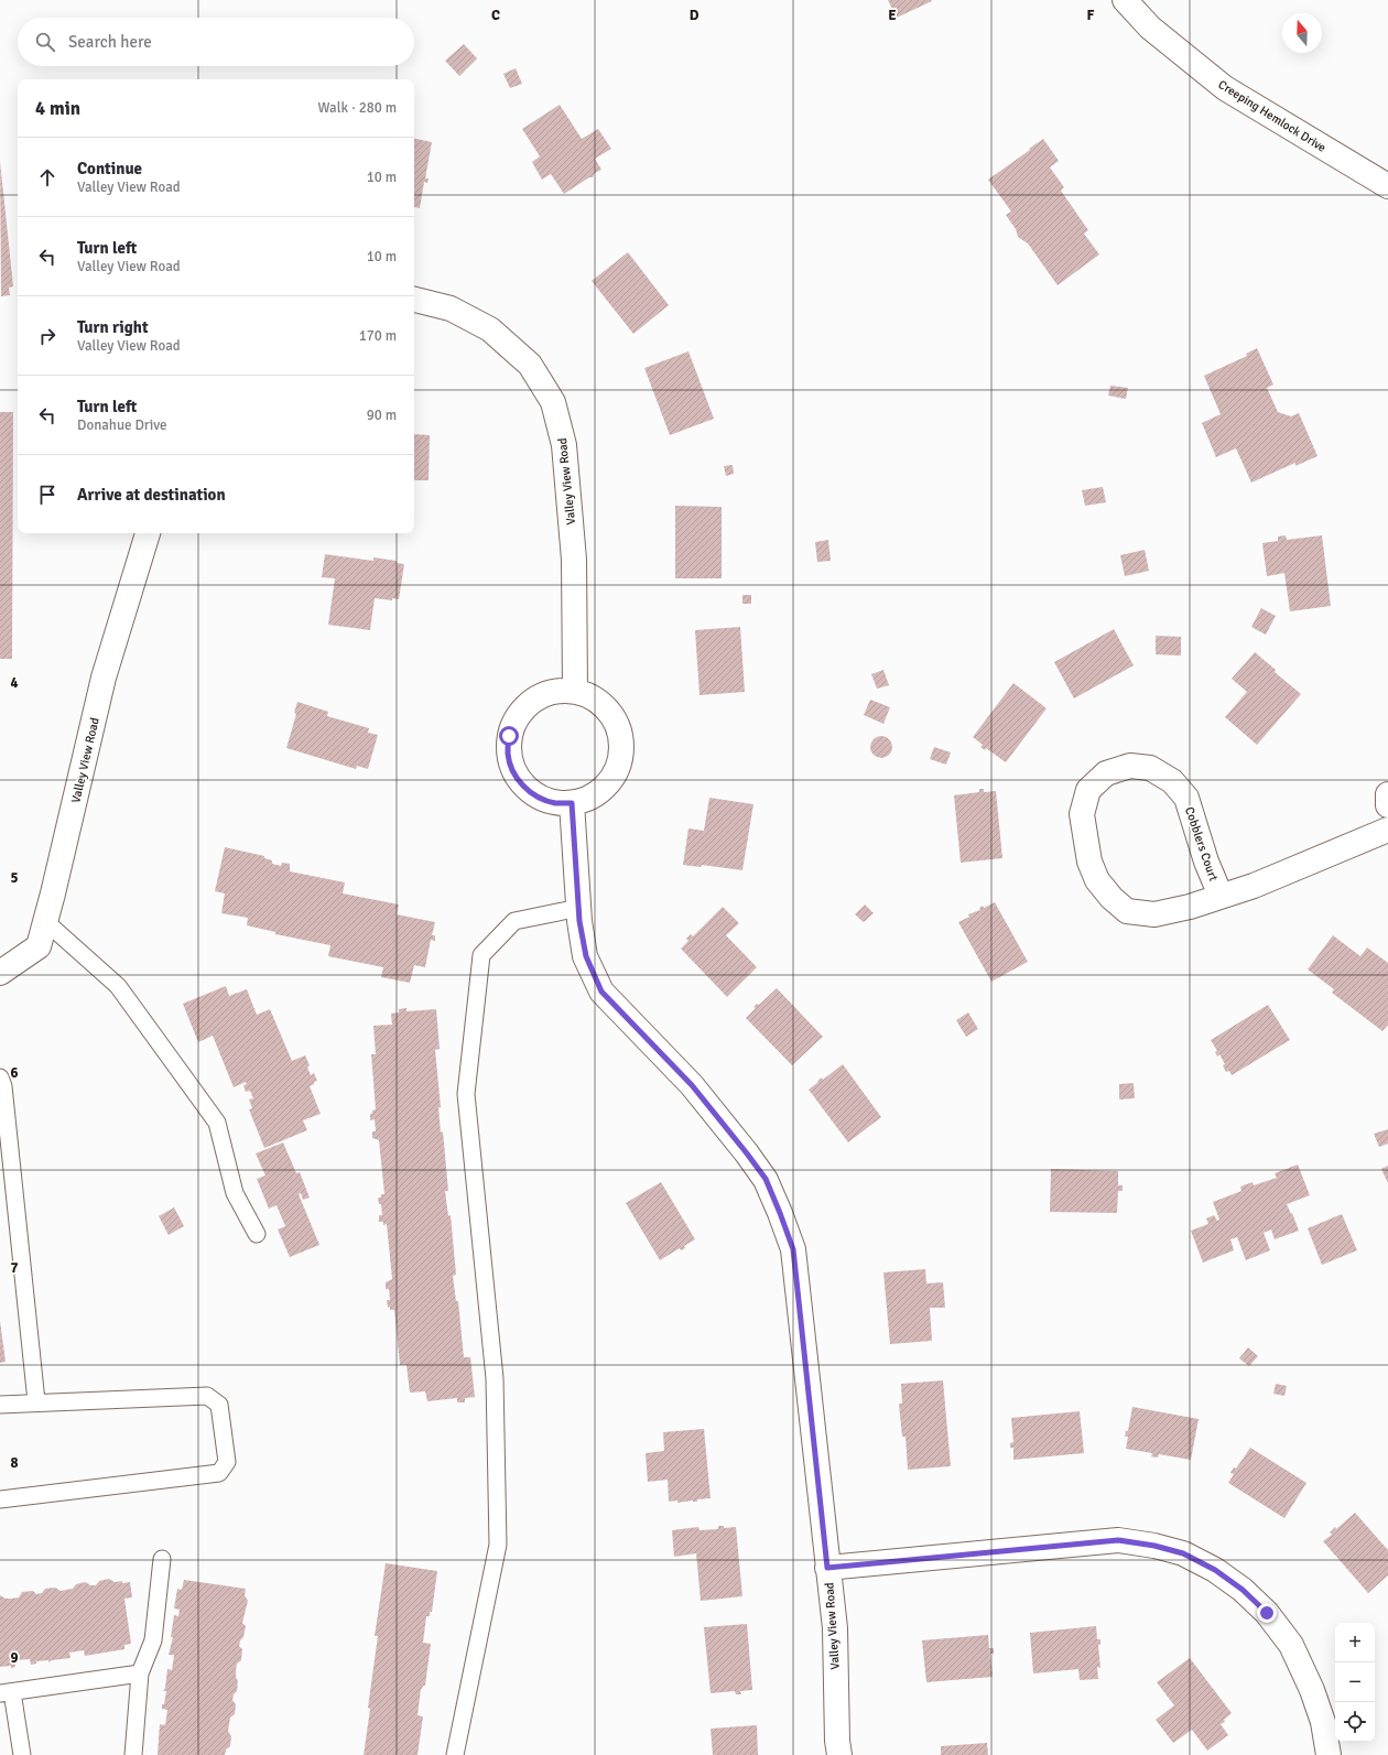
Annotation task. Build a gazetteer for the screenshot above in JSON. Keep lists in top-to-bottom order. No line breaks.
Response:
{"streets":{"street":["Creeping Hemlock Drive","Valley View Road","Cobblers Court"]},"north":"top","page":{"search":"Search here","heading":["4 min","Walk · 280 m"],"list":[["Continue","Valley View Road","10 m"],["Turn left","Valley View Road","10 m"],["Turn right","Valley View Road","170 m"],["Turn left","Donahue Drive","90 m"],"Arrive at destination"],"map_buttons":["+","−"]},"grid":{"columns":["C","D","E","F"],"rows":["4","5","6","7","8","9"]}}
